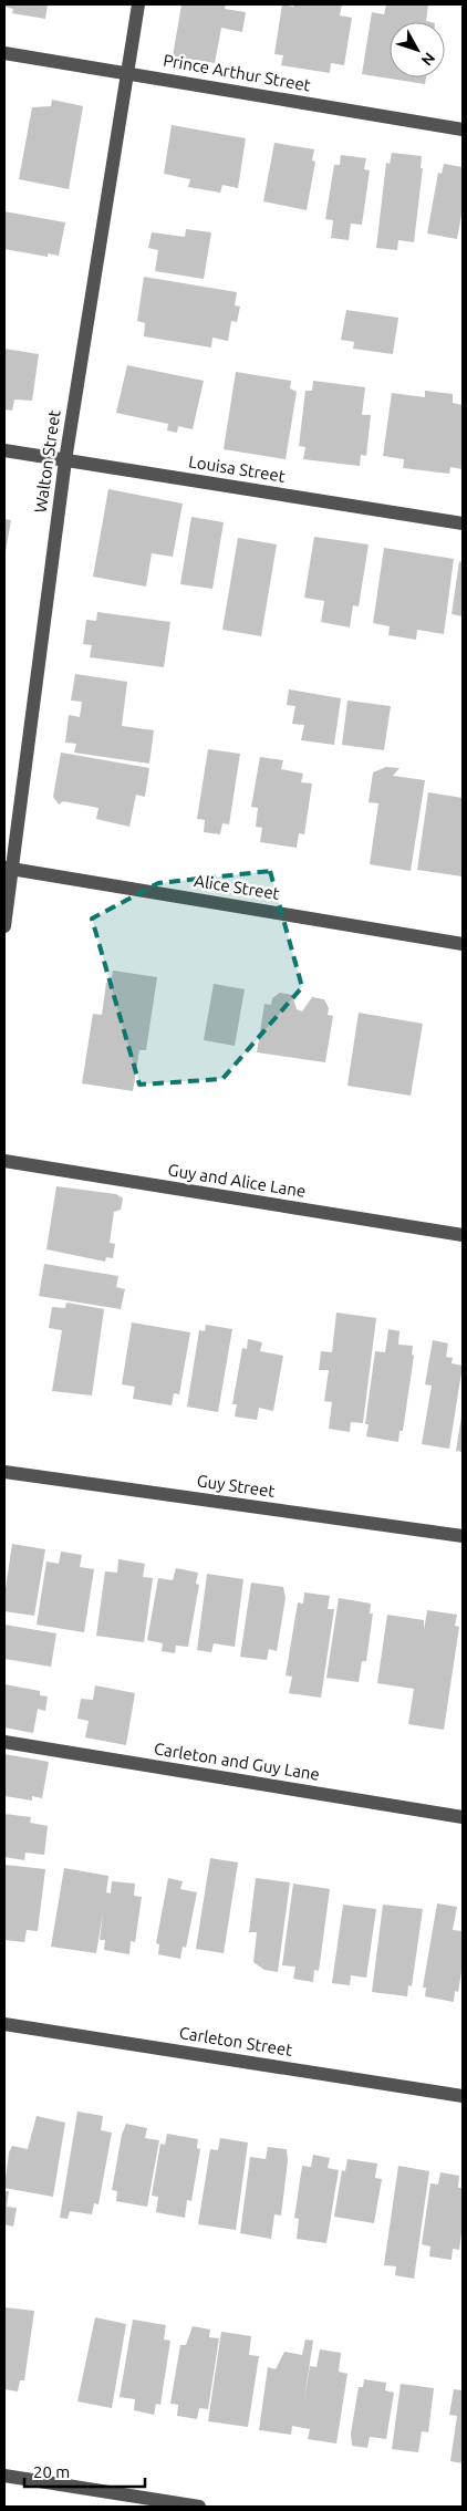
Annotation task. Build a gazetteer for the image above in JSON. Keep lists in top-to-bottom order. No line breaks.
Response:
{"streets":{"street":["Prince Arthur Street","Walton Street","Louisa Street","Alice Street","Guy and Alice Lane","Guy Street","Carleton and Guy Lane","Carleton Street"]},"crossings":[["Prince Arthur Street","Walton Street"],["Walton Street","Louisa Street"],["Walton Street","Alice Street"]],"scale_bar":"20 m","north":"bottom right"}
